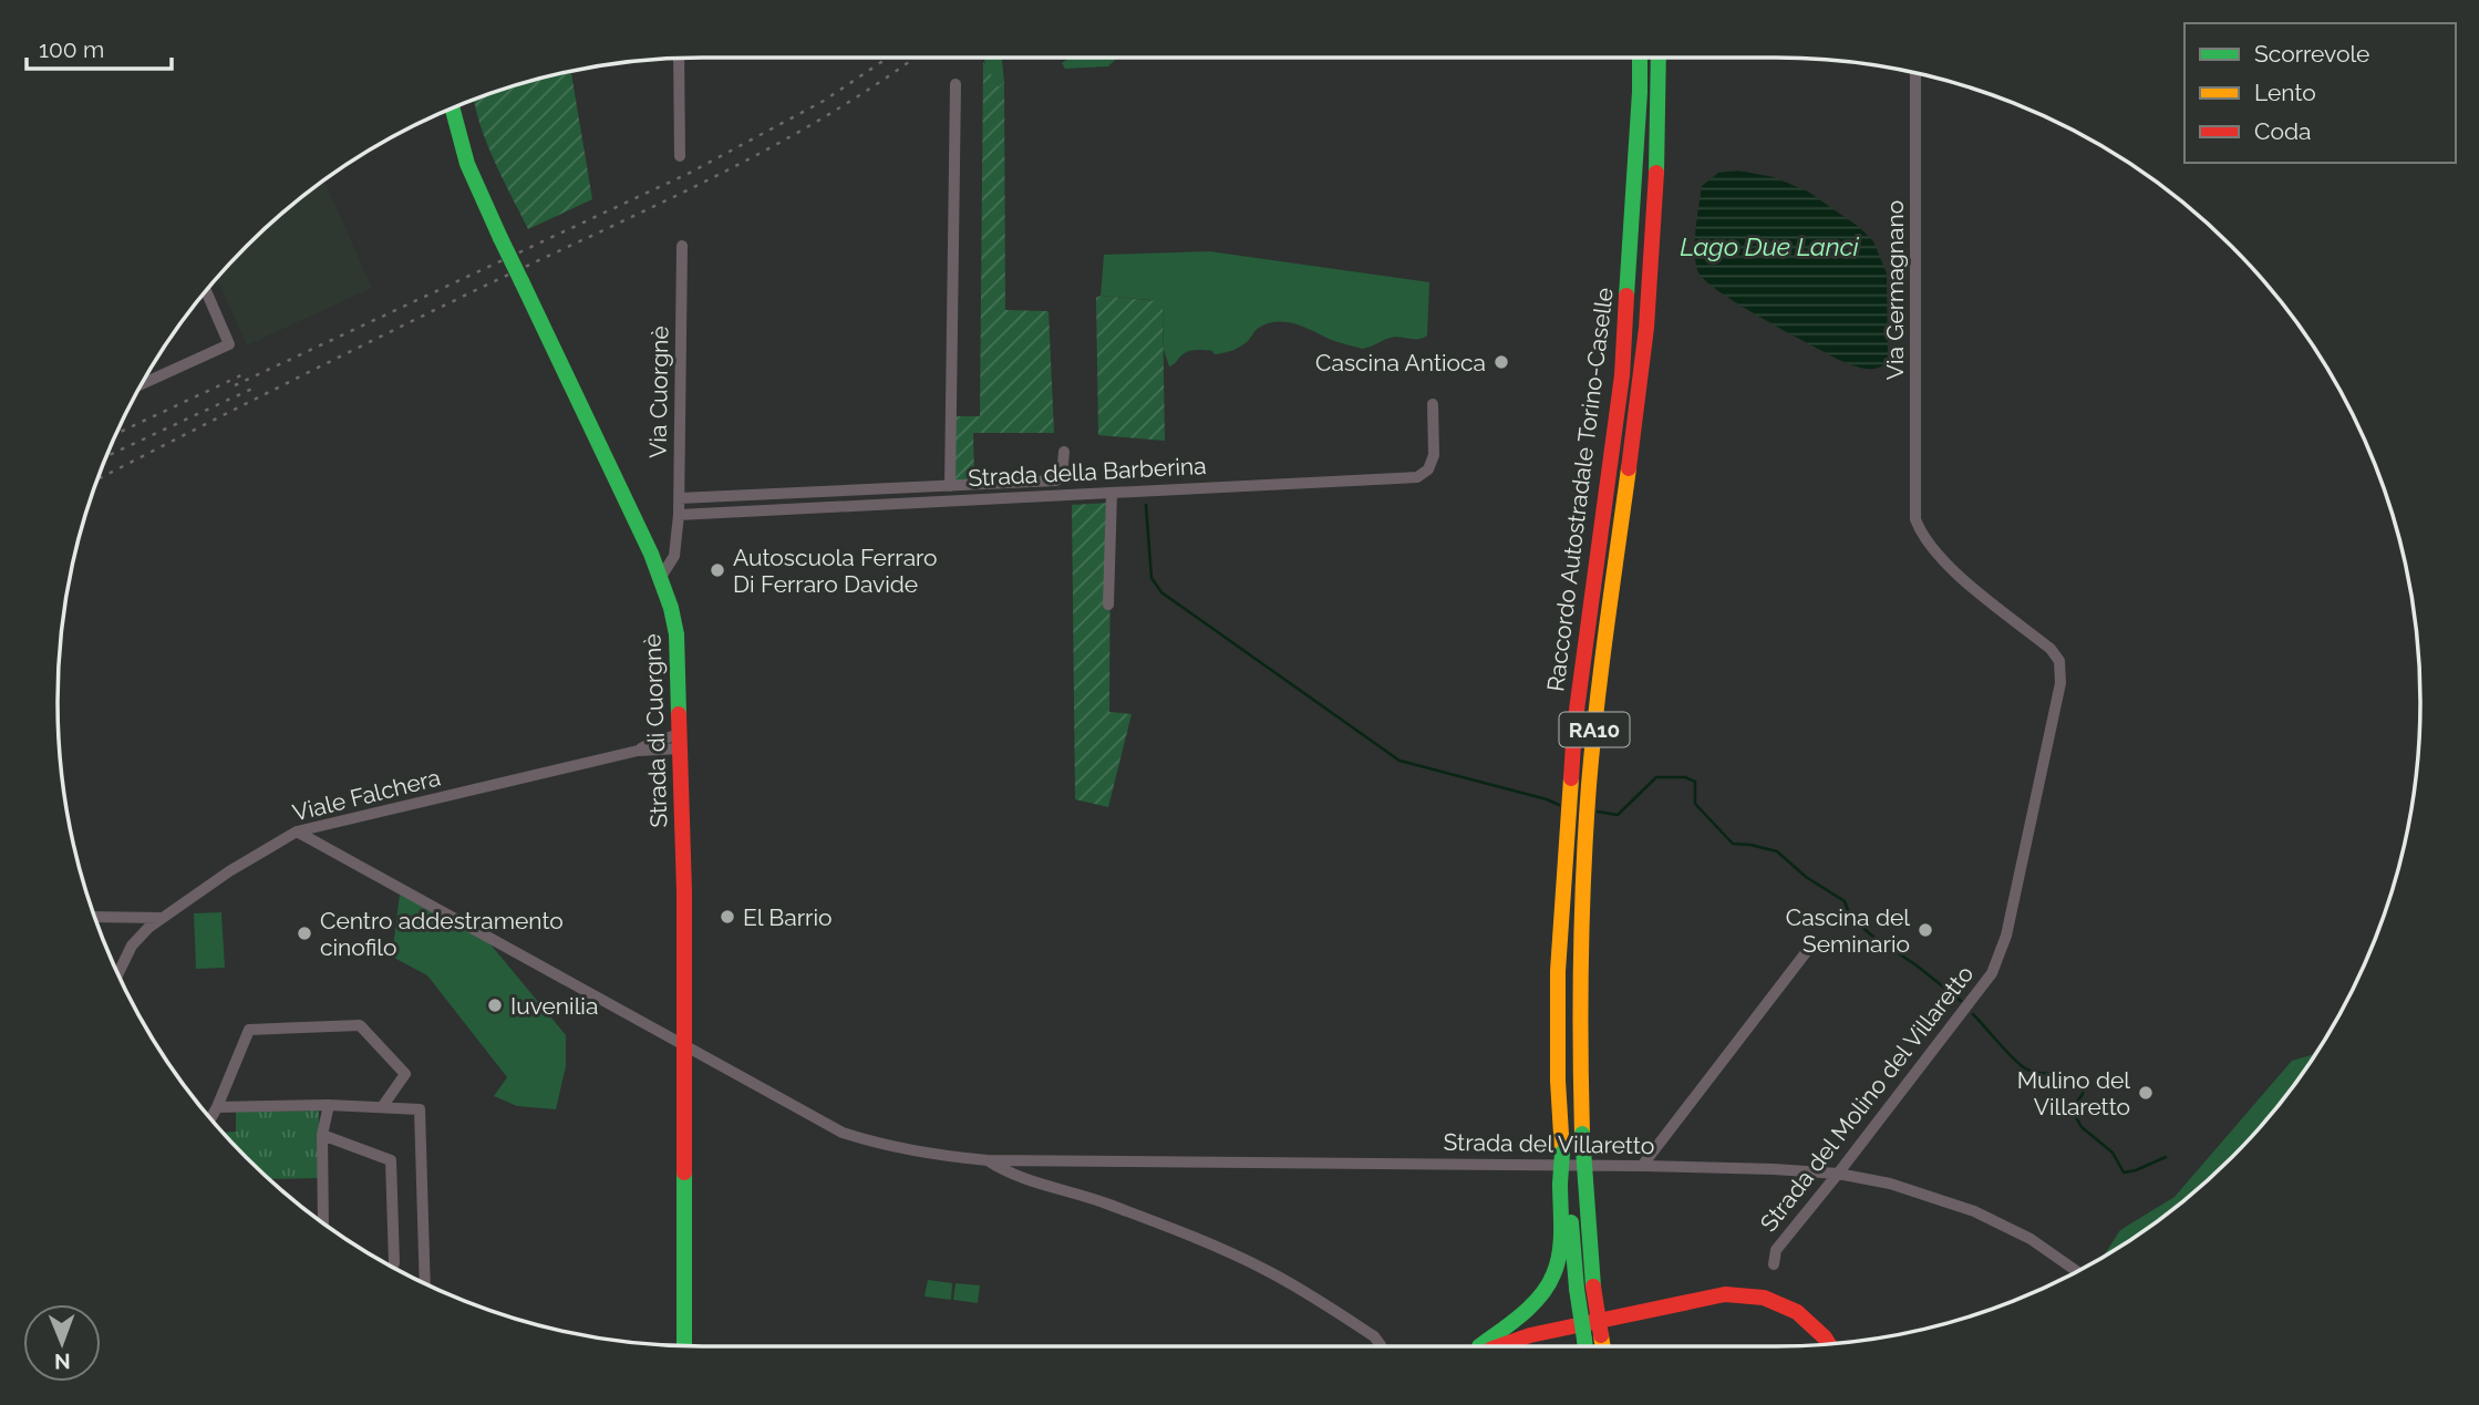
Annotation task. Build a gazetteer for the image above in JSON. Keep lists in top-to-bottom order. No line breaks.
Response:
{"streets":{"main road":["Raccordo Autostradale Torino-Caselle","RA10","Strada di Cuorgnè"],"street":["Via Germagnano","Via Cuorgnè","Strada della Barberina","Viale Falchera","Strada del Molino del Villaretto","Strada del Villaretto"]},"crossings":[["Via Germagnano","Strada del Molino del Villaretto"],["Via Cuorgnè","Strada della Barberina"],["Via Cuorgnè","Strada di Cuorgnè"],["Strada di Cuorgnè","Viale Falchera"],["Strada di Cuorgnè","Strada del Villaretto"],["Viale Falchera","Strada del Villaretto"],["Strada del Molino del Villaretto","Strada del Villaretto"]],"water":["Lago Due Lanci"],"places":["Cascina Antioca","Autoscuola Ferraro Di Ferraro Davide","El Barrio","Cascina del Seminario","Centro addestramento cinofilo","Iuvenilia","Mulino del Villaretto"],"legend":["Scorrevole","Lento","Coda"],"scale_bar":"100 m","north":"bottom"}
